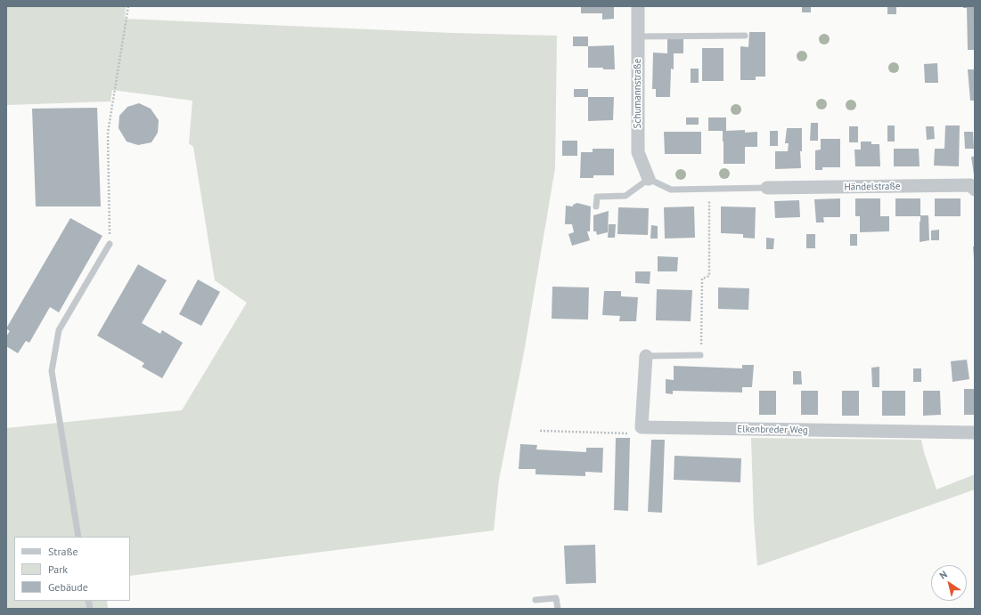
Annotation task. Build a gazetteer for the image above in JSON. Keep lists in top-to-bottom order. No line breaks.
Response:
{"streets":{"street":["Schumannstraße","Händelstraße","Elkenbreder Weg"]},"legend":["Straße","Park","Gebäude"],"north":"top left"}
